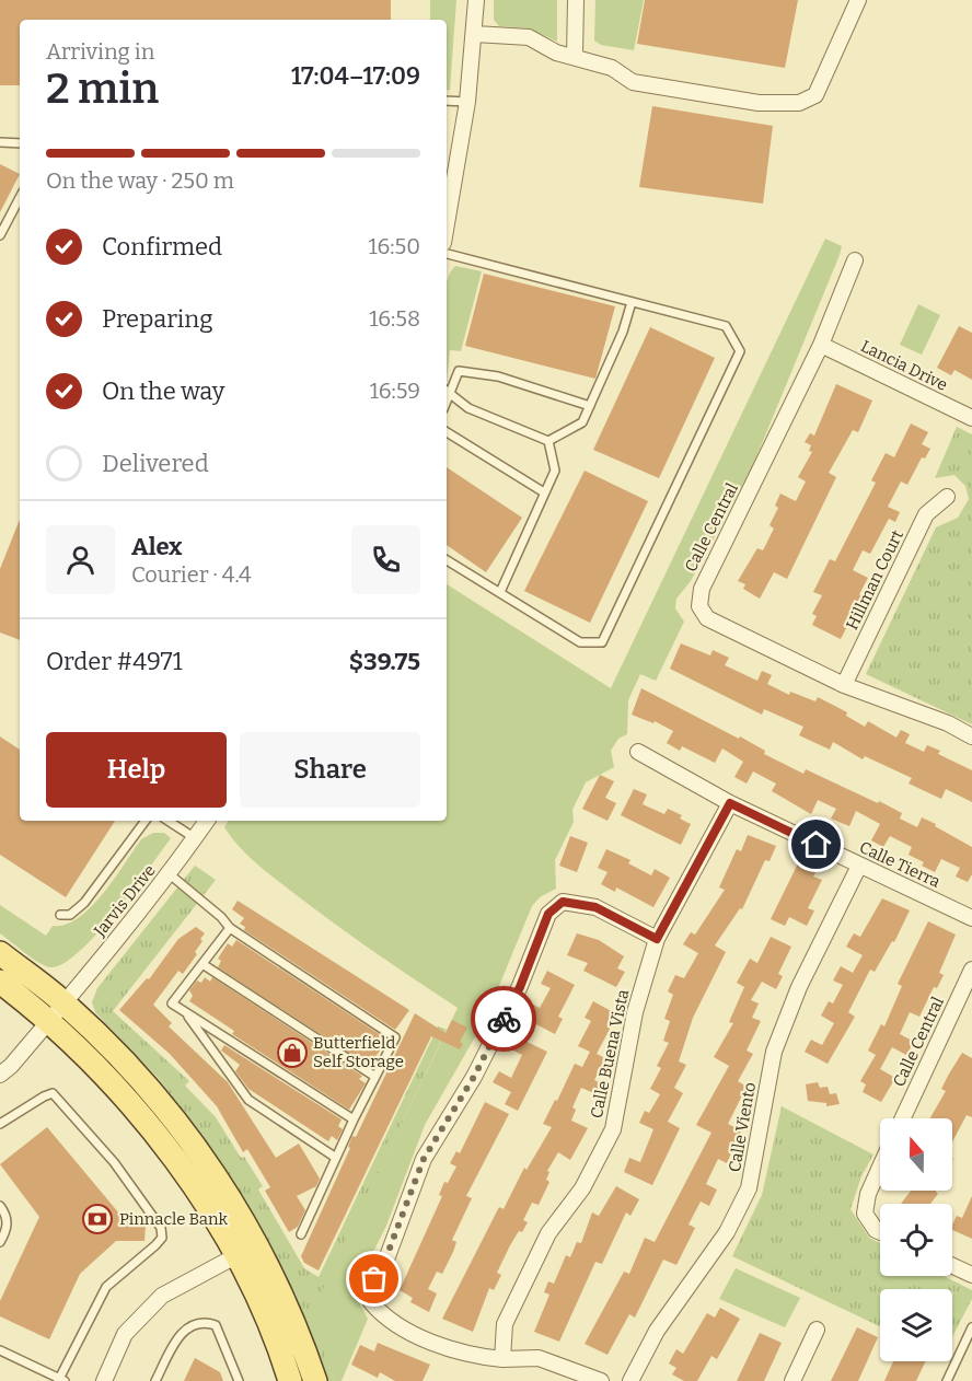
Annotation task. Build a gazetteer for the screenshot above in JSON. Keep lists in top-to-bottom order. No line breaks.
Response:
{"streets":{"street":["Lancia Drive","Calle Central","Hillman Court","Calle Tierra","Jarvis Drive","Calle Buena Vista","Calle Viento"]},"crossings":[["Lancia Drive","Calle Central"],["Calle Central","Hillman Court"],["Calle Tierra","Calle Buena Vista"],["Calle Tierra","Calle Viento"]],"places":{"shop":["Butterfield Self Storage"],"bank":["Pinnacle Bank"]},"north":"top","page":{"heading":["2 min","Arriving in","17:04–17:09"],"panel":["Alex","Courier · 4.4","Order #4971","$39.75"],"bar":"On the way · 250 m","list":[["Confirmed","16:50"],["Preparing","16:58"],["On the way","16:59"],"Delivered"],"buttons":["Help","Share"]}}
